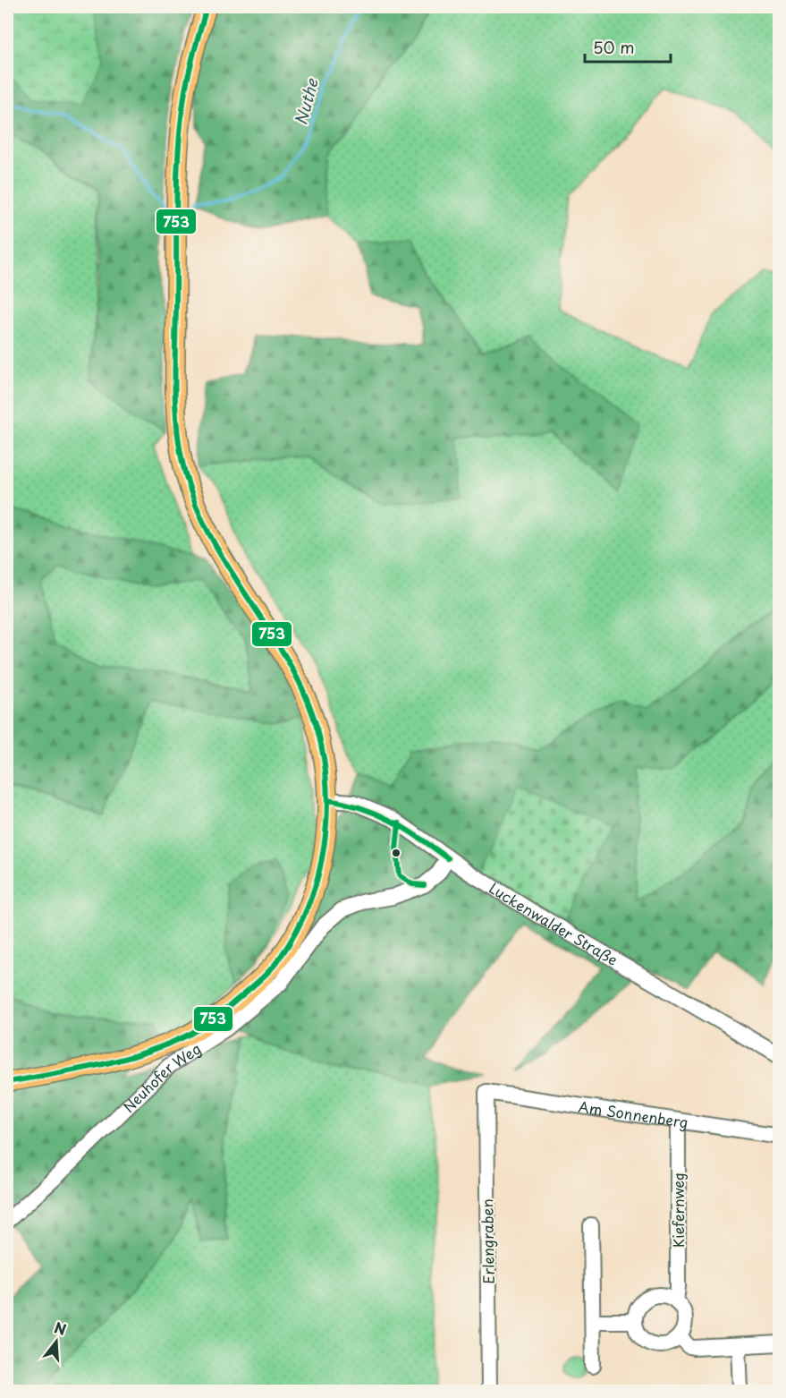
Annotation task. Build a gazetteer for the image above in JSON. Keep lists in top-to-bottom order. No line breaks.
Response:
{"streets":{"street":["Luckenwalder Straße","Neuhofer Weg","Am Sonnenberg","Kiefernweg","Erlengraben"]},"crossings":[["Luckenwalder Straße","Neuhofer Weg"],["Am Sonnenberg","Kiefernweg"],["Am Sonnenberg","Erlengraben"]],"water":["Nuthe"],"lines":["transit line 753"],"scale_bar":"50 m","north":"top"}
